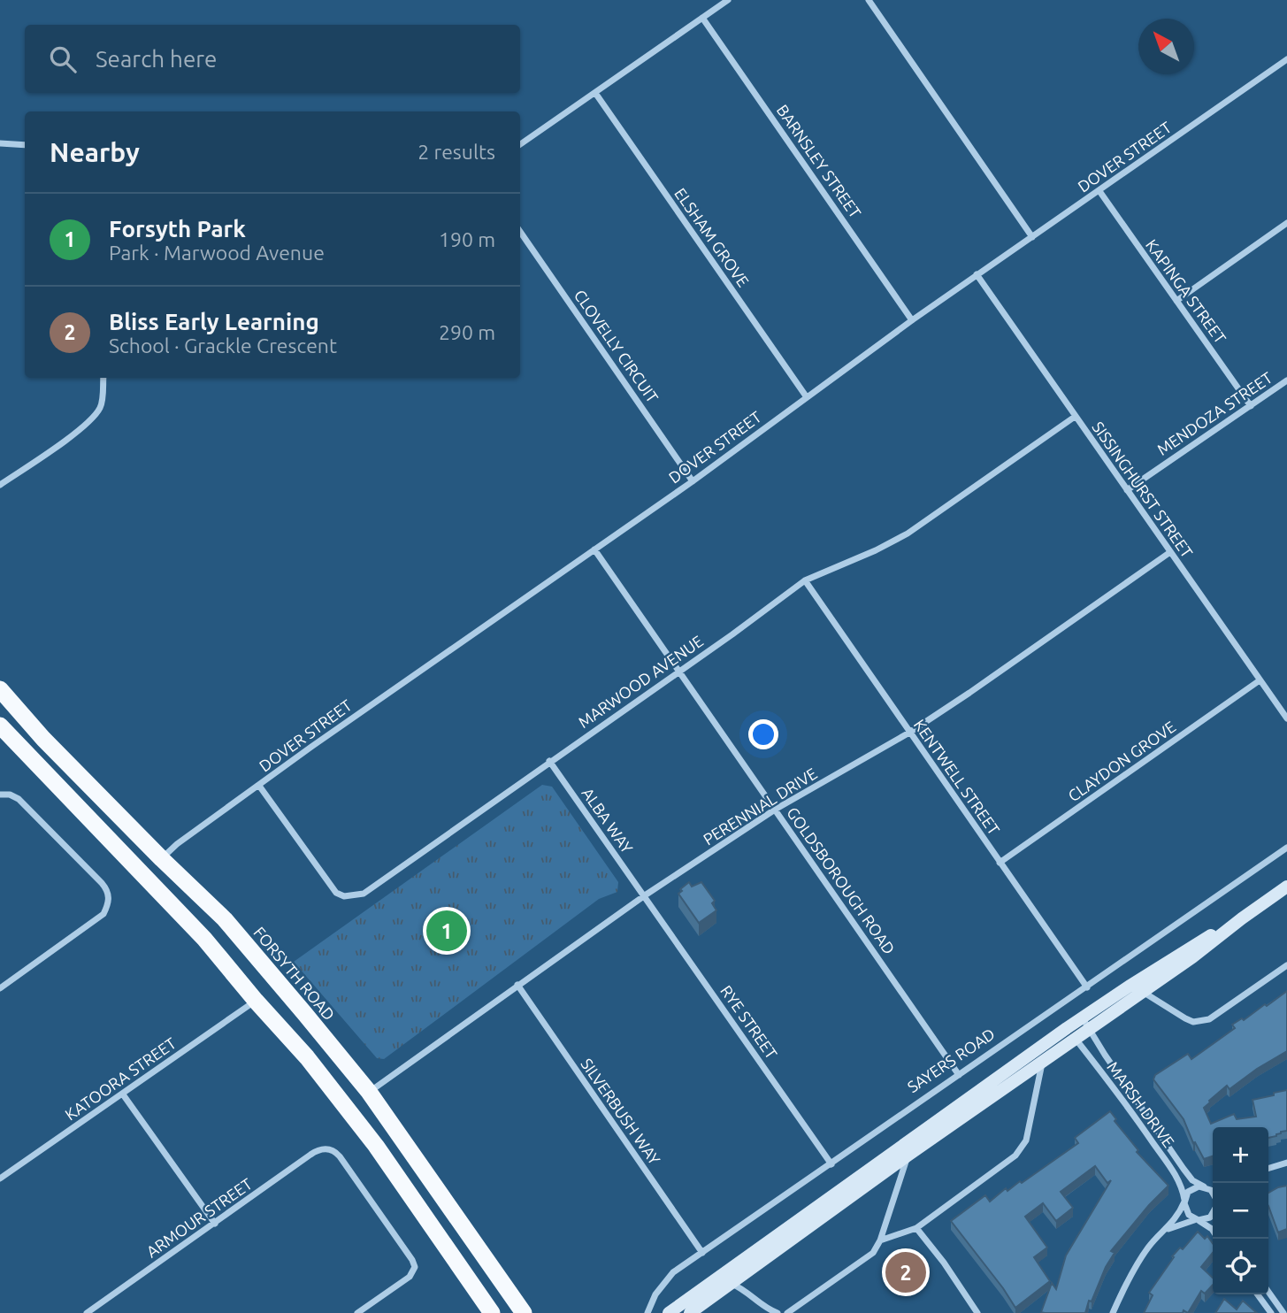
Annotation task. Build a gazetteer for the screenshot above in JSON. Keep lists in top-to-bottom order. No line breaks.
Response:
{"streets":{"highway":["FORSYTH ROAD"],"street":["DOVER STREET","BARNSLEY STREET","ELSHAM GROVE","KAPINGA STREET","CLOVELLY CIRCUIT","MENDOZA STREET","SISSINGHURST STREET","MARWOOD AVENUE","CLAYDON GROVE","KENTWELL STREET","PERENNIAL DRIVE","ALBA WAY","GOLDSBOROUGH ROAD","RYE STREET","SAYERS ROAD","KATOORA STREET","MARSH DRIVE","SILVERBUSH WAY","ARMOUR STREET"]},"crossings":[["DOVER STREET","BARNSLEY STREET"],["DOVER STREET","ELSHAM GROVE"],["DOVER STREET","KAPINGA STREET"],["DOVER STREET","CLOVELLY CIRCUIT"],["DOVER STREET","SISSINGHURST STREET"],["DOVER STREET","MARWOOD AVENUE"],["DOVER STREET","GOLDSBOROUGH ROAD"],["DOVER STREET","FORSYTH ROAD"],["KAPINGA STREET","MENDOZA STREET"],["MENDOZA STREET","SISSINGHURST STREET"],["SISSINGHURST STREET","MARWOOD AVENUE"],["SISSINGHURST STREET","CLAYDON GROVE"],["SISSINGHURST STREET","PERENNIAL DRIVE"],["MARWOOD AVENUE","KENTWELL STREET"],["MARWOOD AVENUE","ALBA WAY"],["MARWOOD AVENUE","GOLDSBOROUGH ROAD"],["CLAYDON GROVE","KENTWELL STREET"],["KENTWELL STREET","PERENNIAL DRIVE"],["KENTWELL STREET","SAYERS ROAD"],["PERENNIAL DRIVE","ALBA WAY"],["PERENNIAL DRIVE","GOLDSBOROUGH ROAD"],["PERENNIAL DRIVE","FORSYTH ROAD"],["PERENNIAL DRIVE","RYE STREET"],["PERENNIAL DRIVE","SILVERBUSH WAY"],["ALBA WAY","RYE STREET"],["GOLDSBOROUGH ROAD","SAYERS ROAD"],["RYE STREET","SAYERS ROAD"],["SAYERS ROAD","SILVERBUSH WAY"]],"north":"top left","page":{"search":"Search here","heading":["Nearby","2 results"],"list":[{"mark":"1","name":"Forsyth Park","note":"Park · Marwood Avenue","value":"190 m"},{"mark":"2","name":"Bliss Early Learning","note":"School · Grackle Crescent","value":"290 m"}],"pins":["1","2"],"map_buttons":["+","−"]}}
